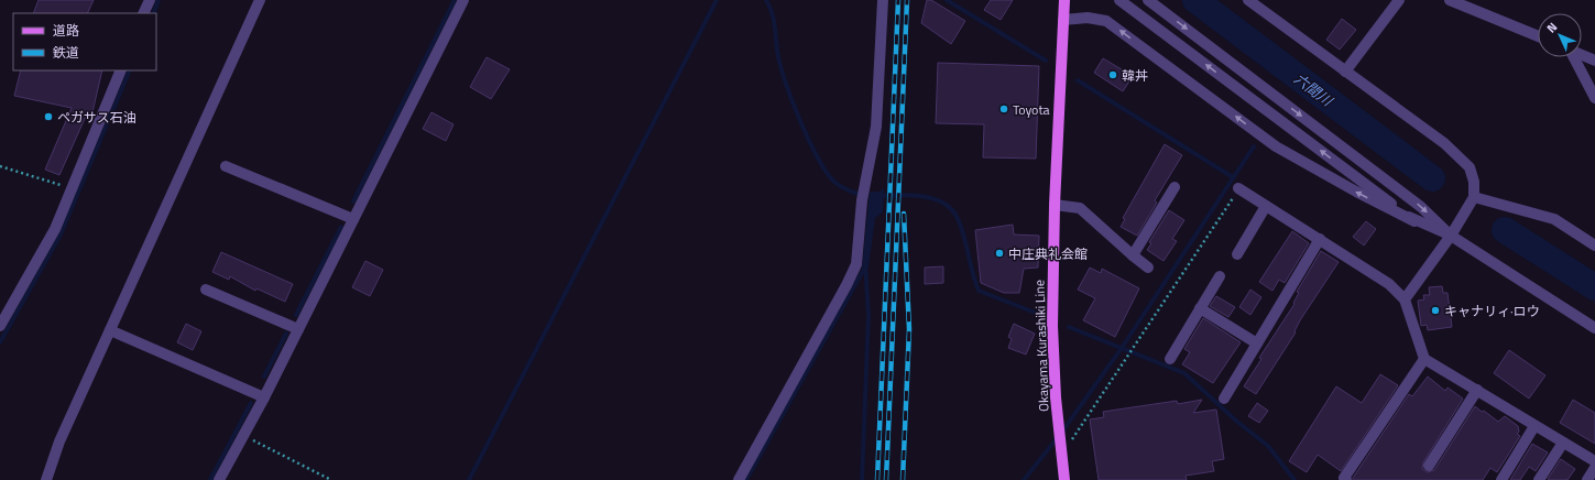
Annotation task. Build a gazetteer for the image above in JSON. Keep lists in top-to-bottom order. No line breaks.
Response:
{"streets":{"main road":["Okayama Kurashiki Line"]},"water":["六間川"],"places":["韓丼","Toyota","ペガサス石油","中庄典礼会館","キャナリィ·ロウ"],"legend":["道路","鉄道"],"north":"top left"}
